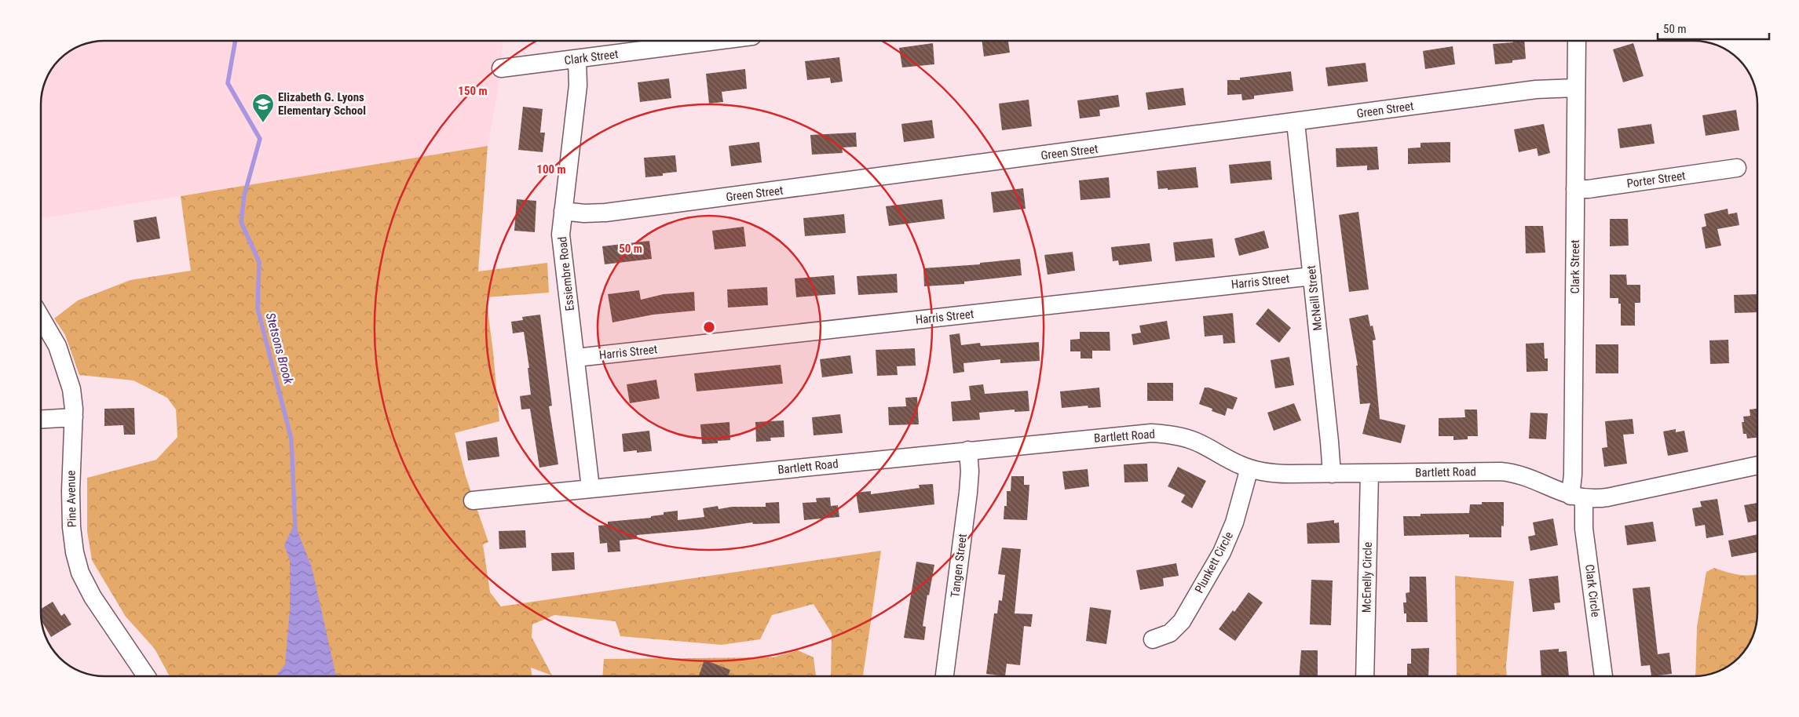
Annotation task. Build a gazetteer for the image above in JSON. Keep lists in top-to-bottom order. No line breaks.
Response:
{"streets":{"street":["Clark Street","Green Street","Porter Street","Essiembre Road","Harris Street","McNeill Street","Bartlett Road","Pine Avenue","Plunkett Circle","Tangen Street","McEnelly Circle","Clark Circle"]},"crossings":[["Clark Street","Green Street"],["Clark Street","Porter Street"],["Clark Street","Essiembre Road"],["Clark Street","Bartlett Road"],["Clark Street","Clark Circle"],["Green Street","Essiembre Road"],["Green Street","McNeill Street"],["Essiembre Road","Harris Street"],["Essiembre Road","Bartlett Road"],["Harris Street","McNeill Street"],["McNeill Street","Bartlett Road"],["Bartlett Road","Plunkett Circle"],["Bartlett Road","Tangen Street"],["Bartlett Road","McEnelly Circle"],["Bartlett Road","Clark Circle"]],"water":["Stetsons Brook"],"places":{"school or university":["Elizabeth G. Lyons Elementary School"]},"scale_bar":"50 m","rings":["150 m","100 m","50 m"]}
